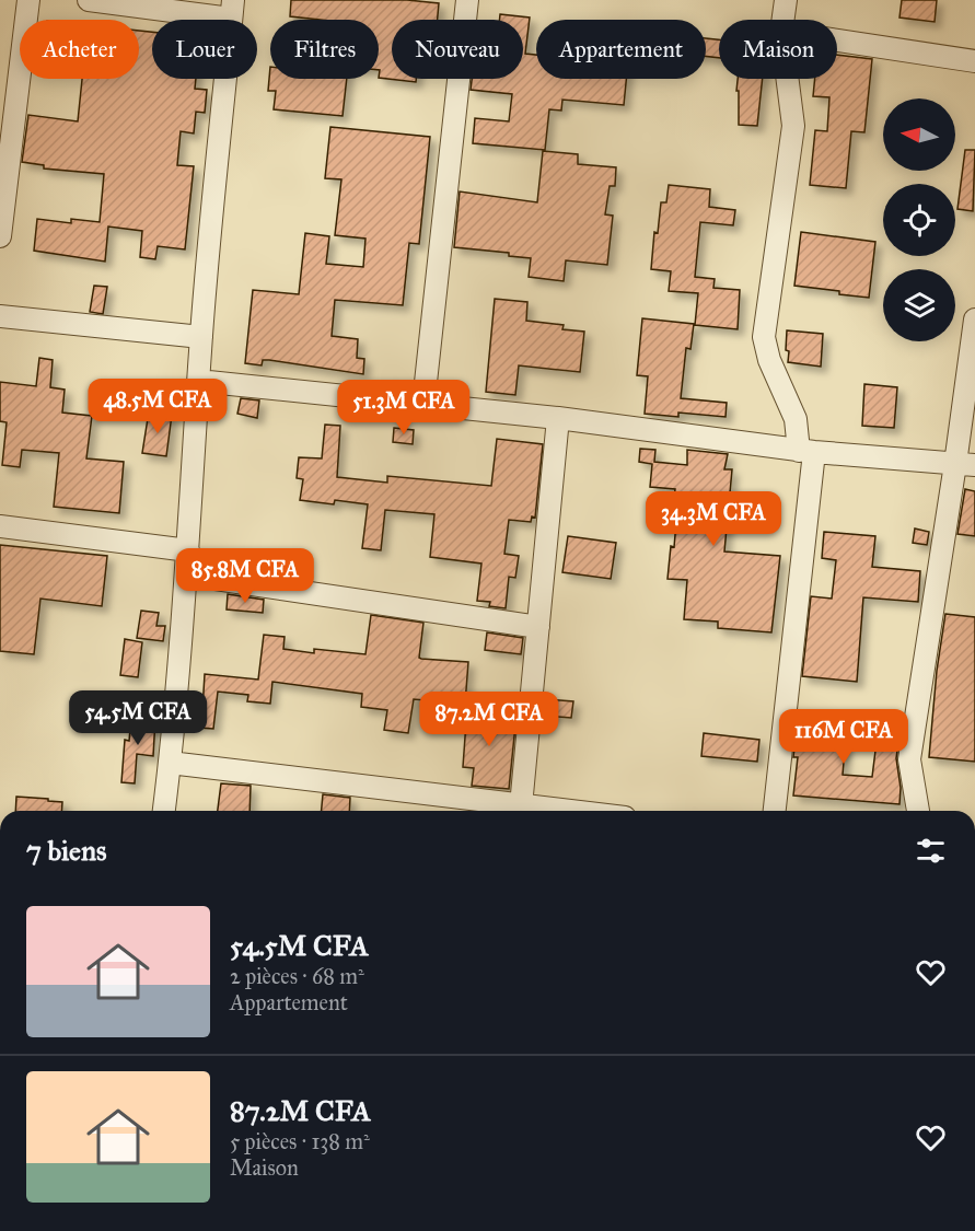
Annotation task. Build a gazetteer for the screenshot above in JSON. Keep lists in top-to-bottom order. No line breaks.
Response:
{"north":"left","page":{"chip":["Acheter","Louer","Filtres","Nouveau","Appartement","Maison"],"price":["48.5M CFA","51.3M CFA","34.3M CFA","85.8M CFA","54.5M CFA","87.2M CFA","116M CFA"],"heading":"7 biens","list":[{"name":"54.5M CFA","note":"2 pièces · 68 m² · Appartement"},{"name":"87.2M CFA","note":"5 pièces · 138 m² · Maison"}]}}
